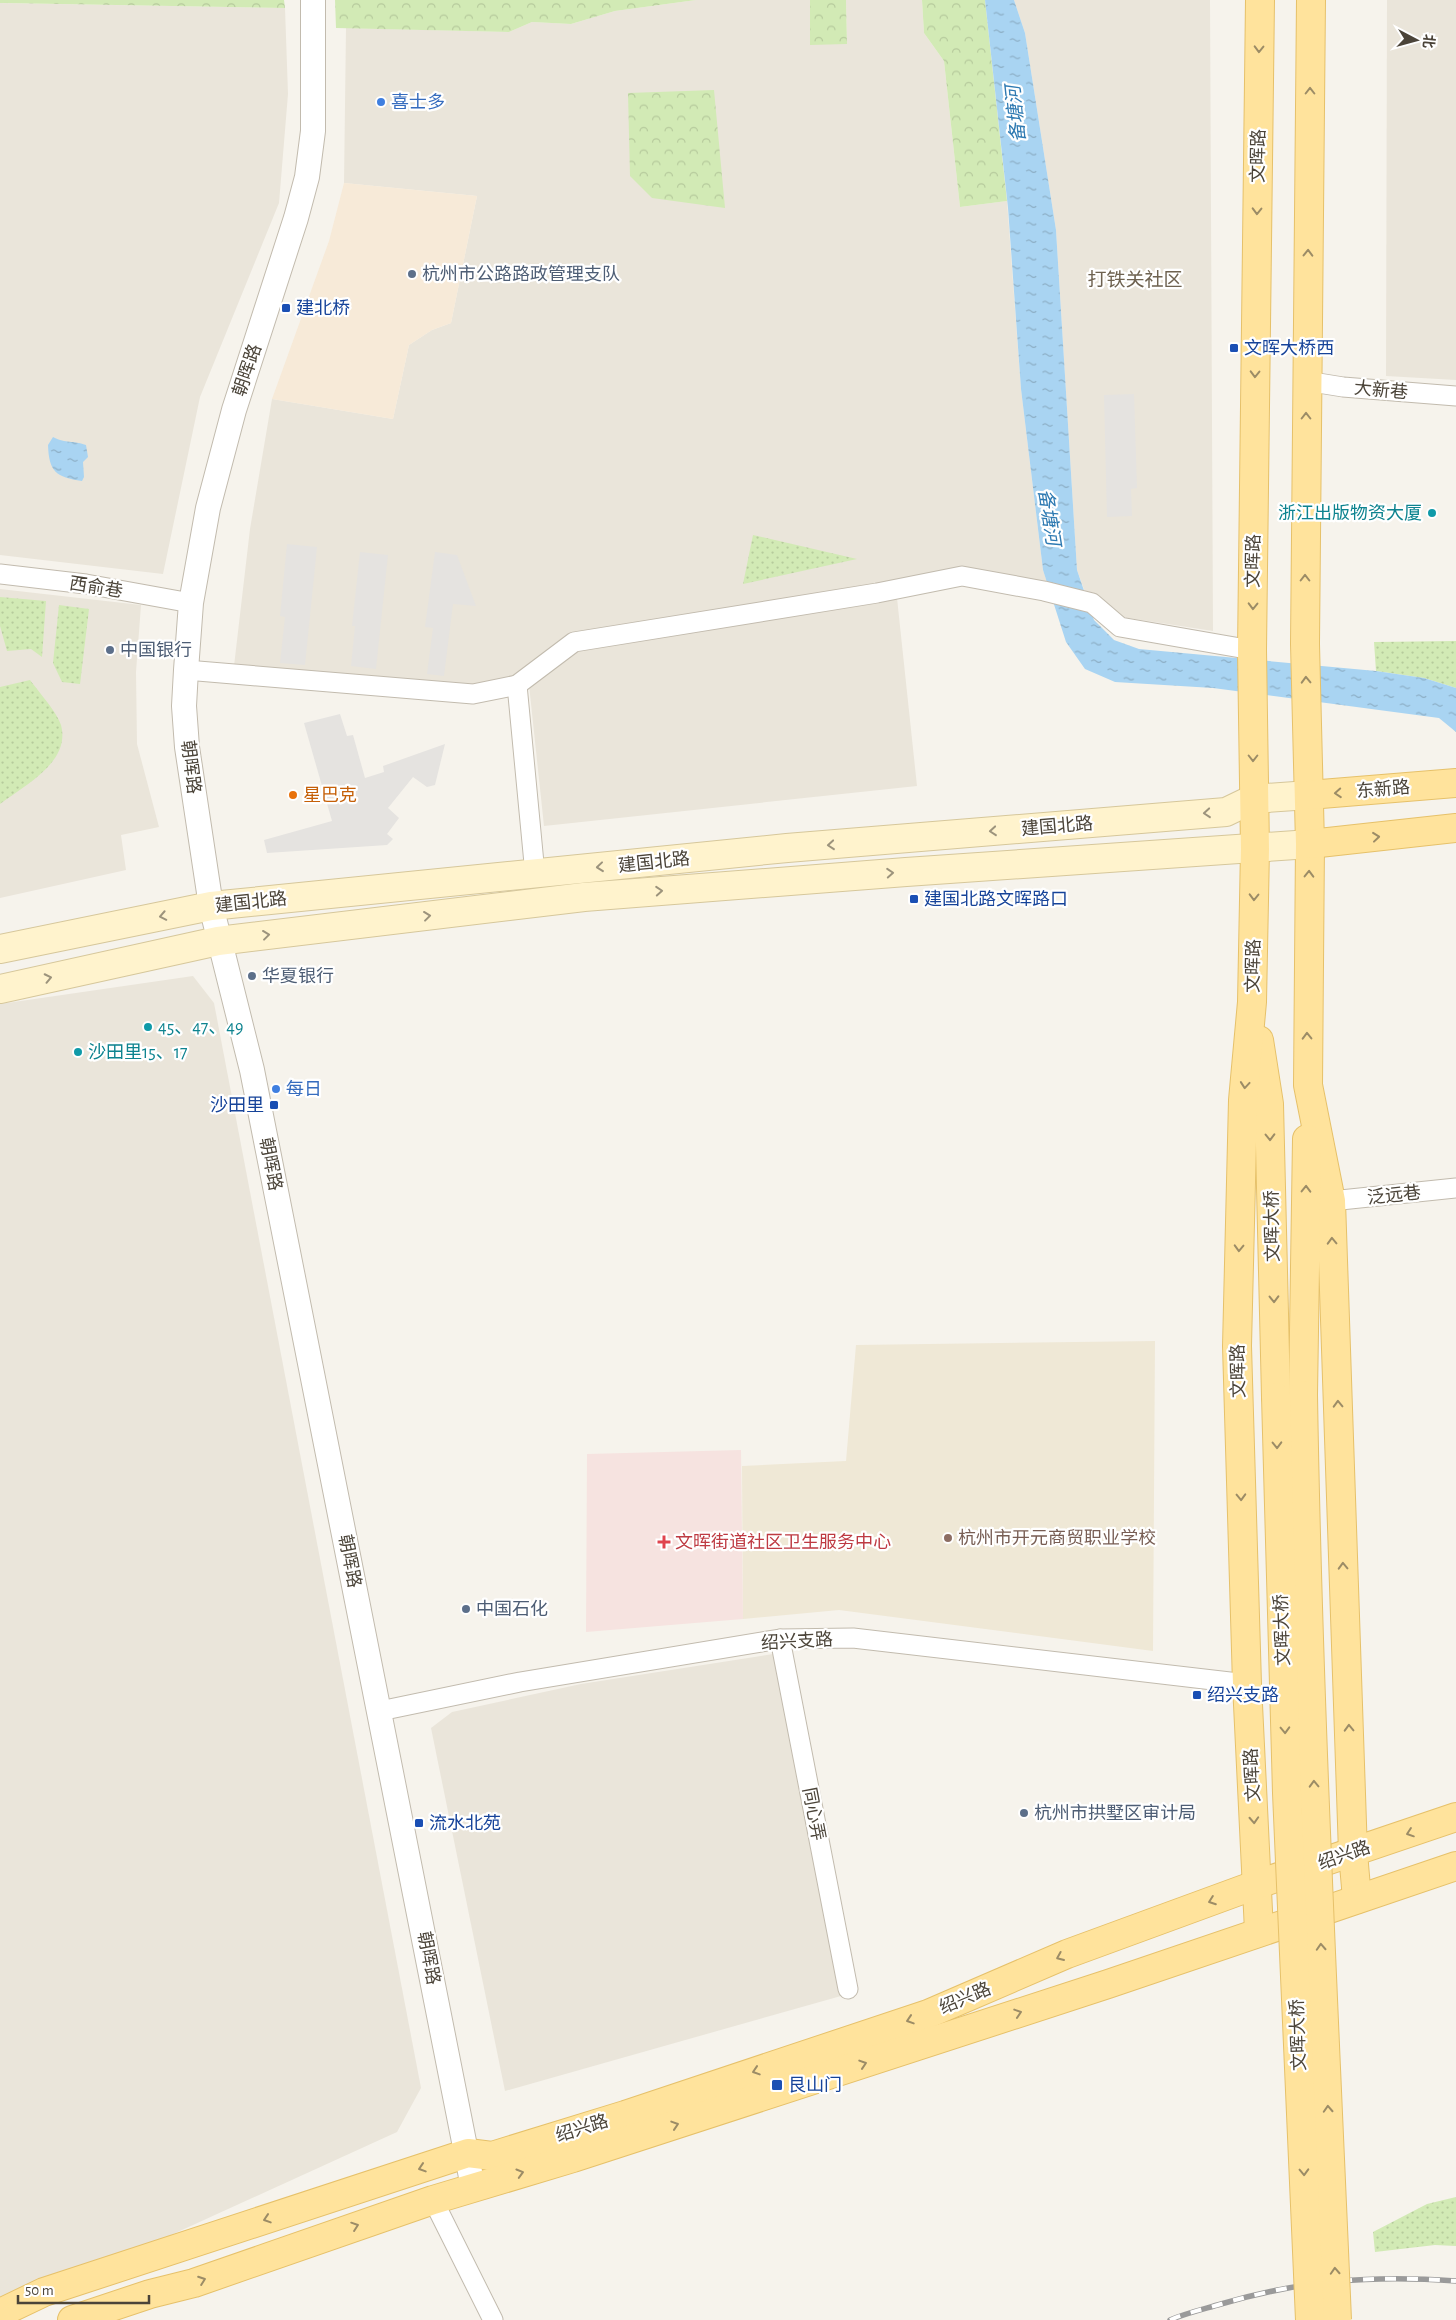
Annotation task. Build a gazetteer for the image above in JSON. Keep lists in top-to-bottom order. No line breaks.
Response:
{"streets":{"main road":["文晖路","东新路","建国北路","文晖大桥","绍兴路"],"street":["朝晖路","大新巷","西俞巷","泛远巷","绍兴支路","同心弄"]},"crossings":[["文晖路","建国北路"],["文晖路","文晖大桥"],["文晖路","绍兴支路"],["文晖路","绍兴路"],["朝晖路","西俞巷"],["朝晖路","建国北路"],["朝晖路","绍兴支路"],["朝晖路","绍兴路"],["东新路","建国北路"],["绍兴支路","同心弄"]],"districts":["打铁关社区"],"water":["备塘河"],"places":{"other":["喜士多","杭州市公路路政管理支队","浙江出版物资大厦","中国银行","星巴克","华夏银行","45、47、49","沙田里15、17","每日","杭州市开元商贸职业学校","中国石化","杭州市拱墅区审计局"],"transit":["建北桥","文晖大桥西","建国北路文晖路口","沙田里","绍兴支路","流水北苑","艮山门"],"health":["文晖街道社区卫生服务中心"]},"scale_bar":"50 m","north":"right"}
